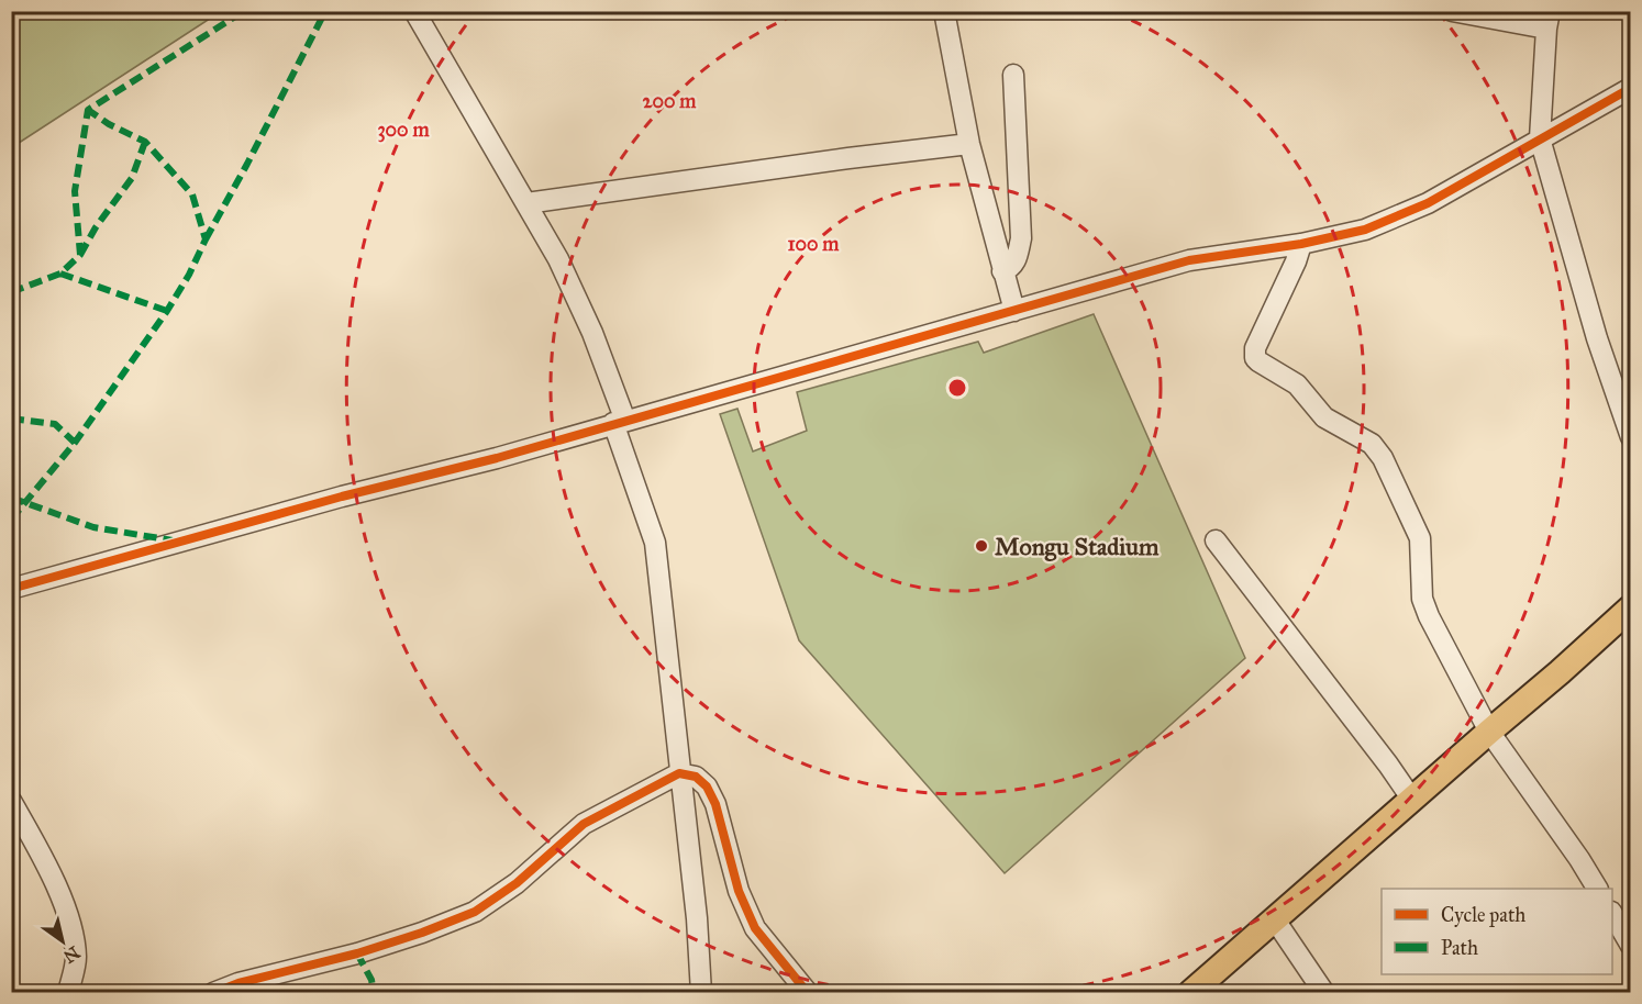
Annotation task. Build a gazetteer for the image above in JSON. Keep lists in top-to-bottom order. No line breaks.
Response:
{"places":["Mongu Stadium"],"legend":["Cycle path","Path"],"north":"bottom right","rings":["200 m","300 m","100 m"]}
